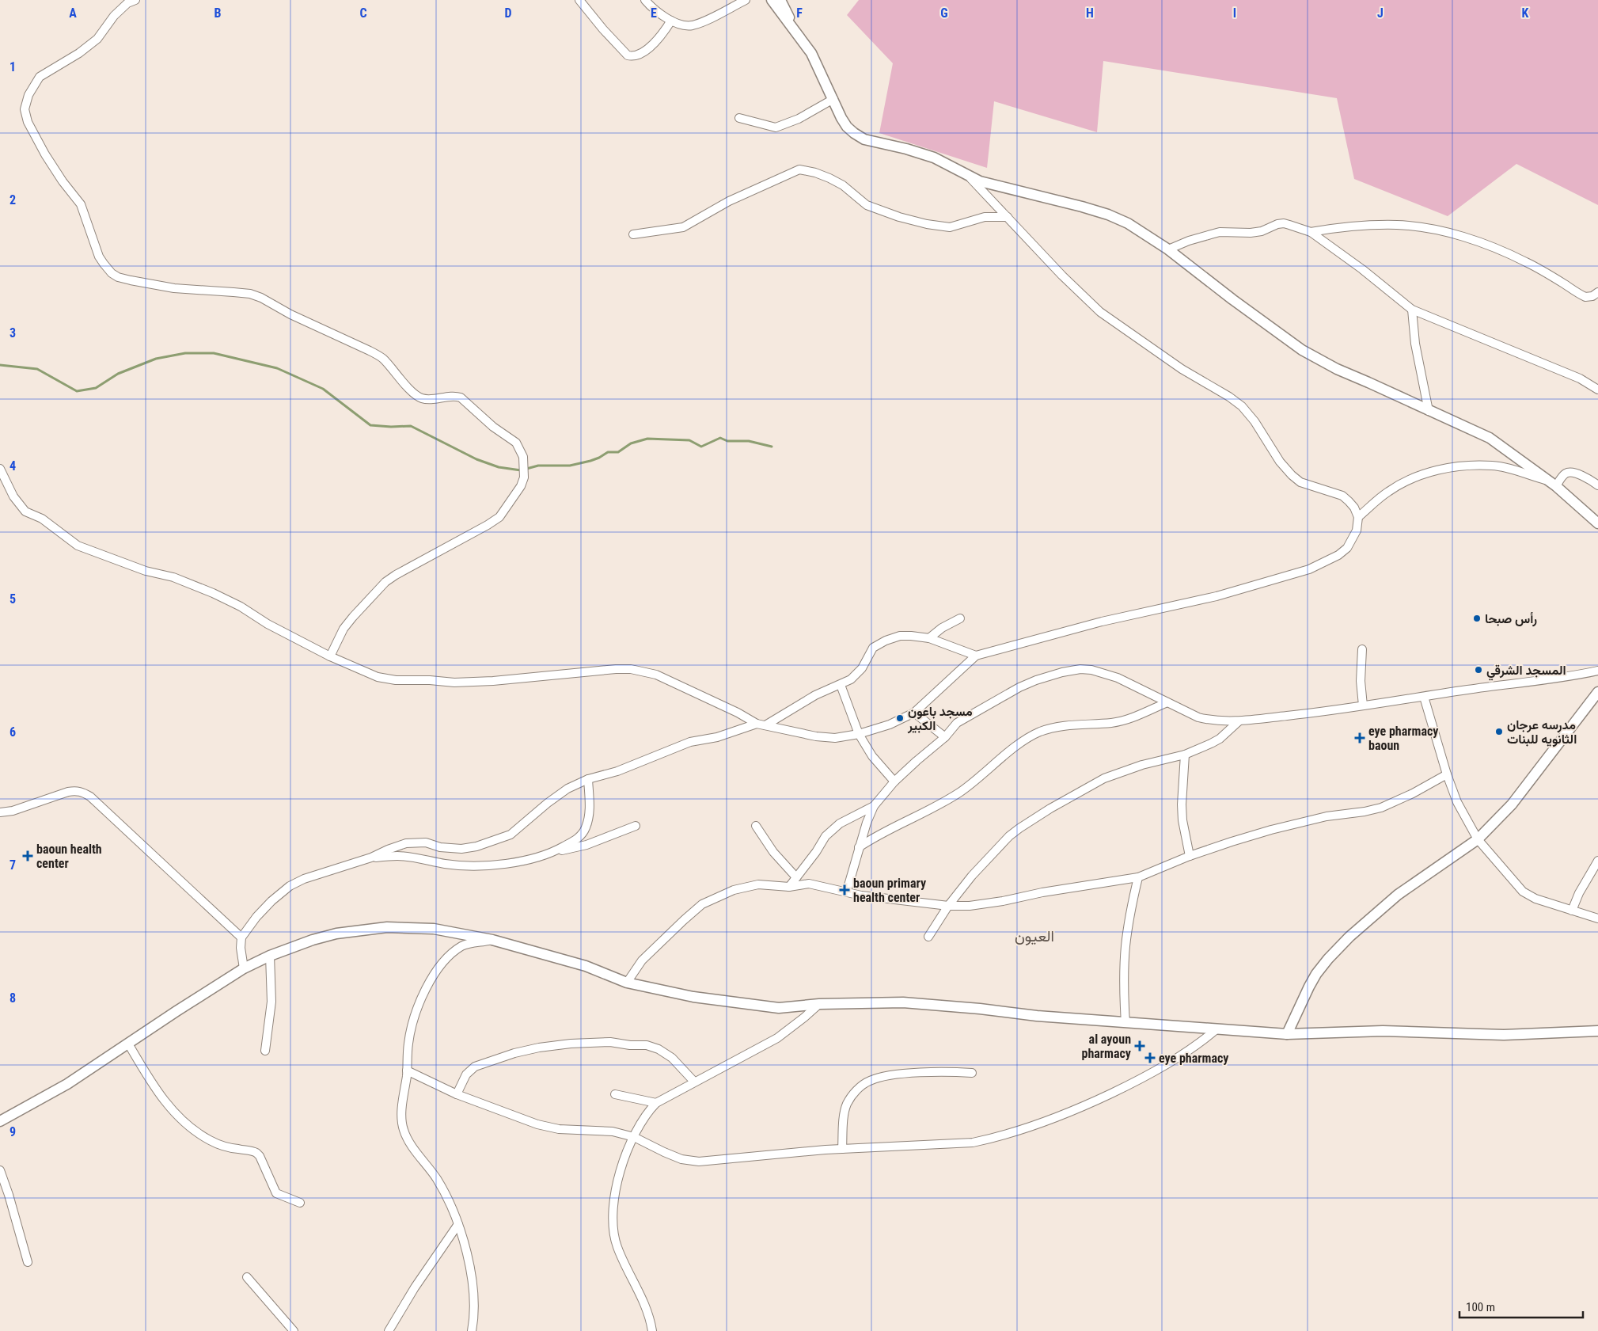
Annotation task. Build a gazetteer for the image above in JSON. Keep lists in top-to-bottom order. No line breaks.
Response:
{"districts":["العيون"],"places":{"other":["رأس صبحا","المسجد الشرقي","مسجد باعون الكبير","مدرسه عرجان الثانويه للبنات"],"health":["eye pharmacy baoun","baoun health center","baoun primary health center","al ayoun pharmacy","eye pharmacy"]},"scale_bar":"100 m","grid":{"columns":["A","B","C","D","E","F","G","H","I","J","K"],"rows":["1","2","3","4","5","6","7","8","9"]}}
